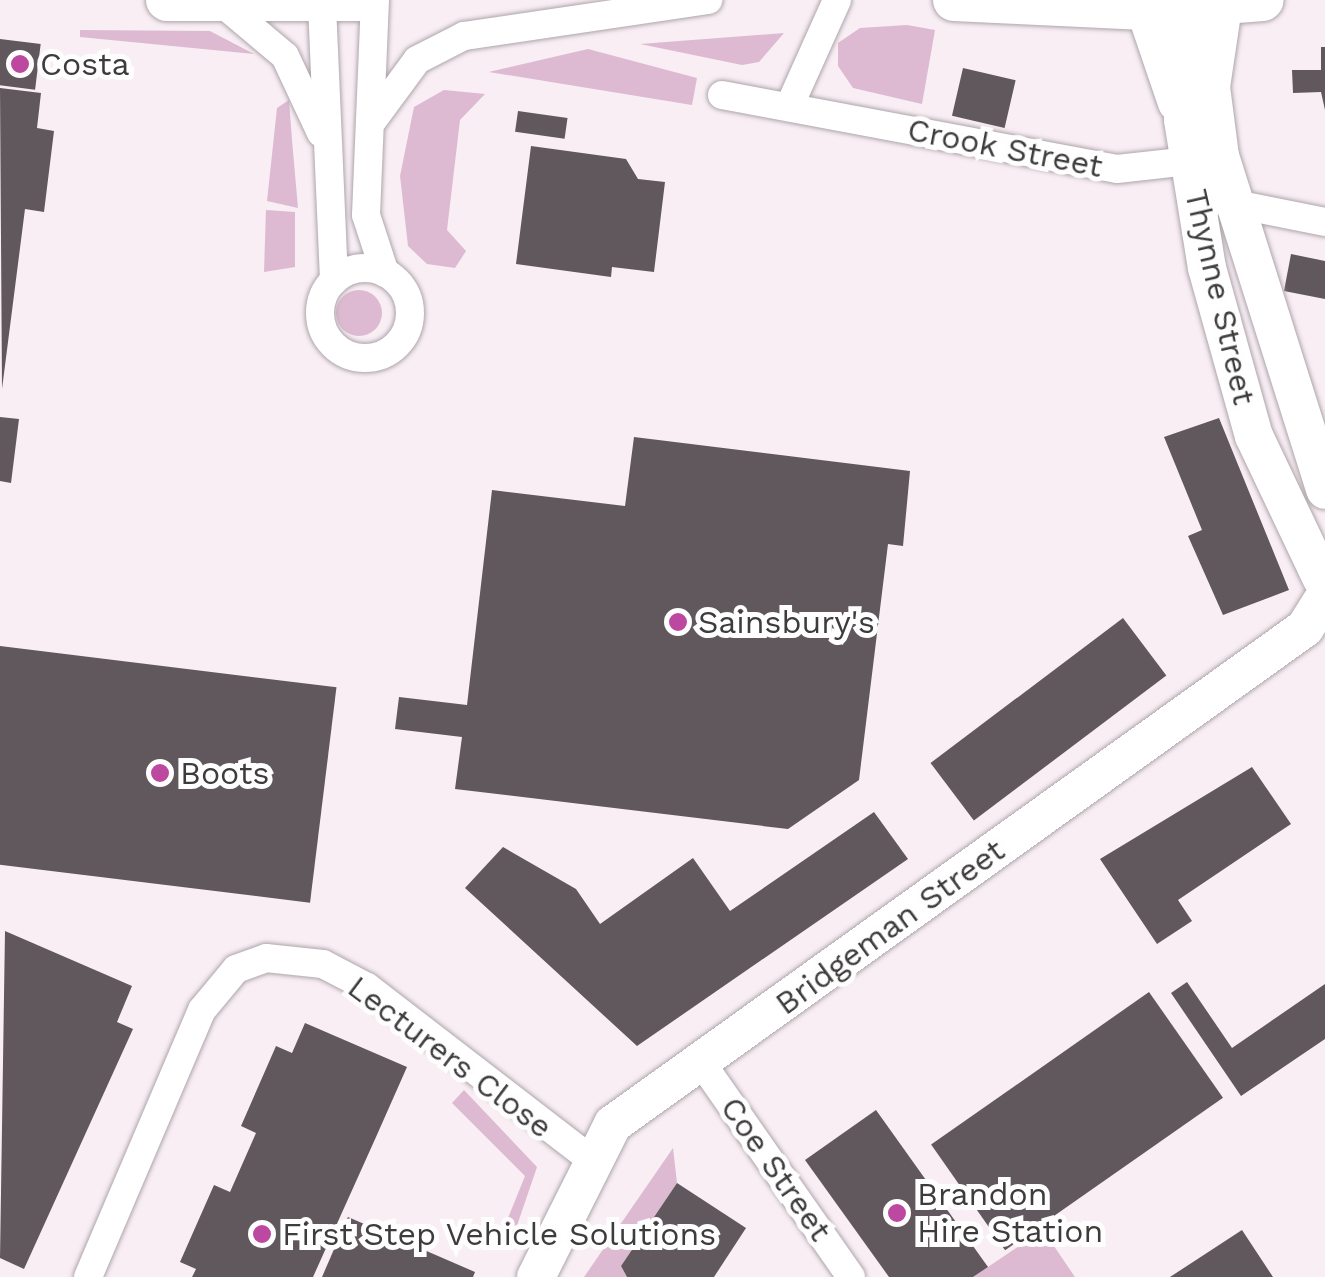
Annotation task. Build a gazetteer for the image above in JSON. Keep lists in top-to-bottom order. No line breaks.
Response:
{"streets":{"street":["Crook Street","Thynne Street","Bridgeman Street","Lecturers Close","Coe Street"]},"crossings":[["Crook Street","Thynne Street"],["Thynne Street","Bridgeman Street"],["Bridgeman Street","Lecturers Close"],["Bridgeman Street","Coe Street"]],"places":["Costa","Sainsbury's","Boots","Brandon Hire Station","First Step Vehicle Solutions"]}
